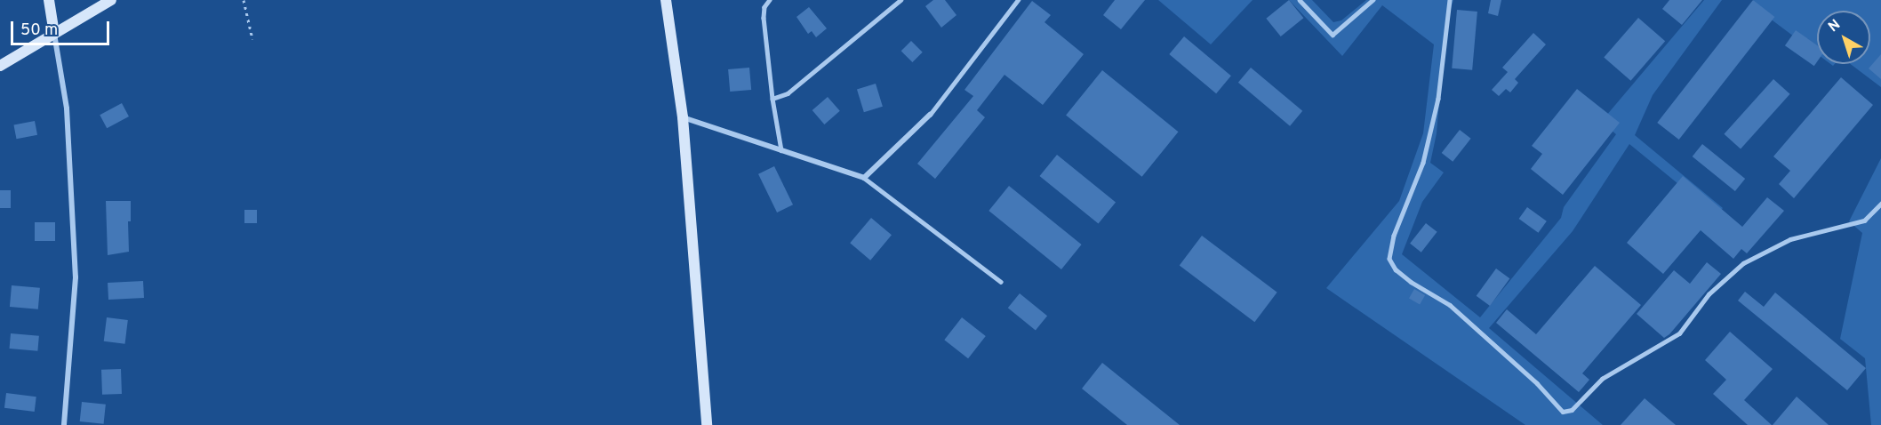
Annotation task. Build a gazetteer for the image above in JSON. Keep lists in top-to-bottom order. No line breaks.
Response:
{"scale_bar":"50 m","north":"top left"}
